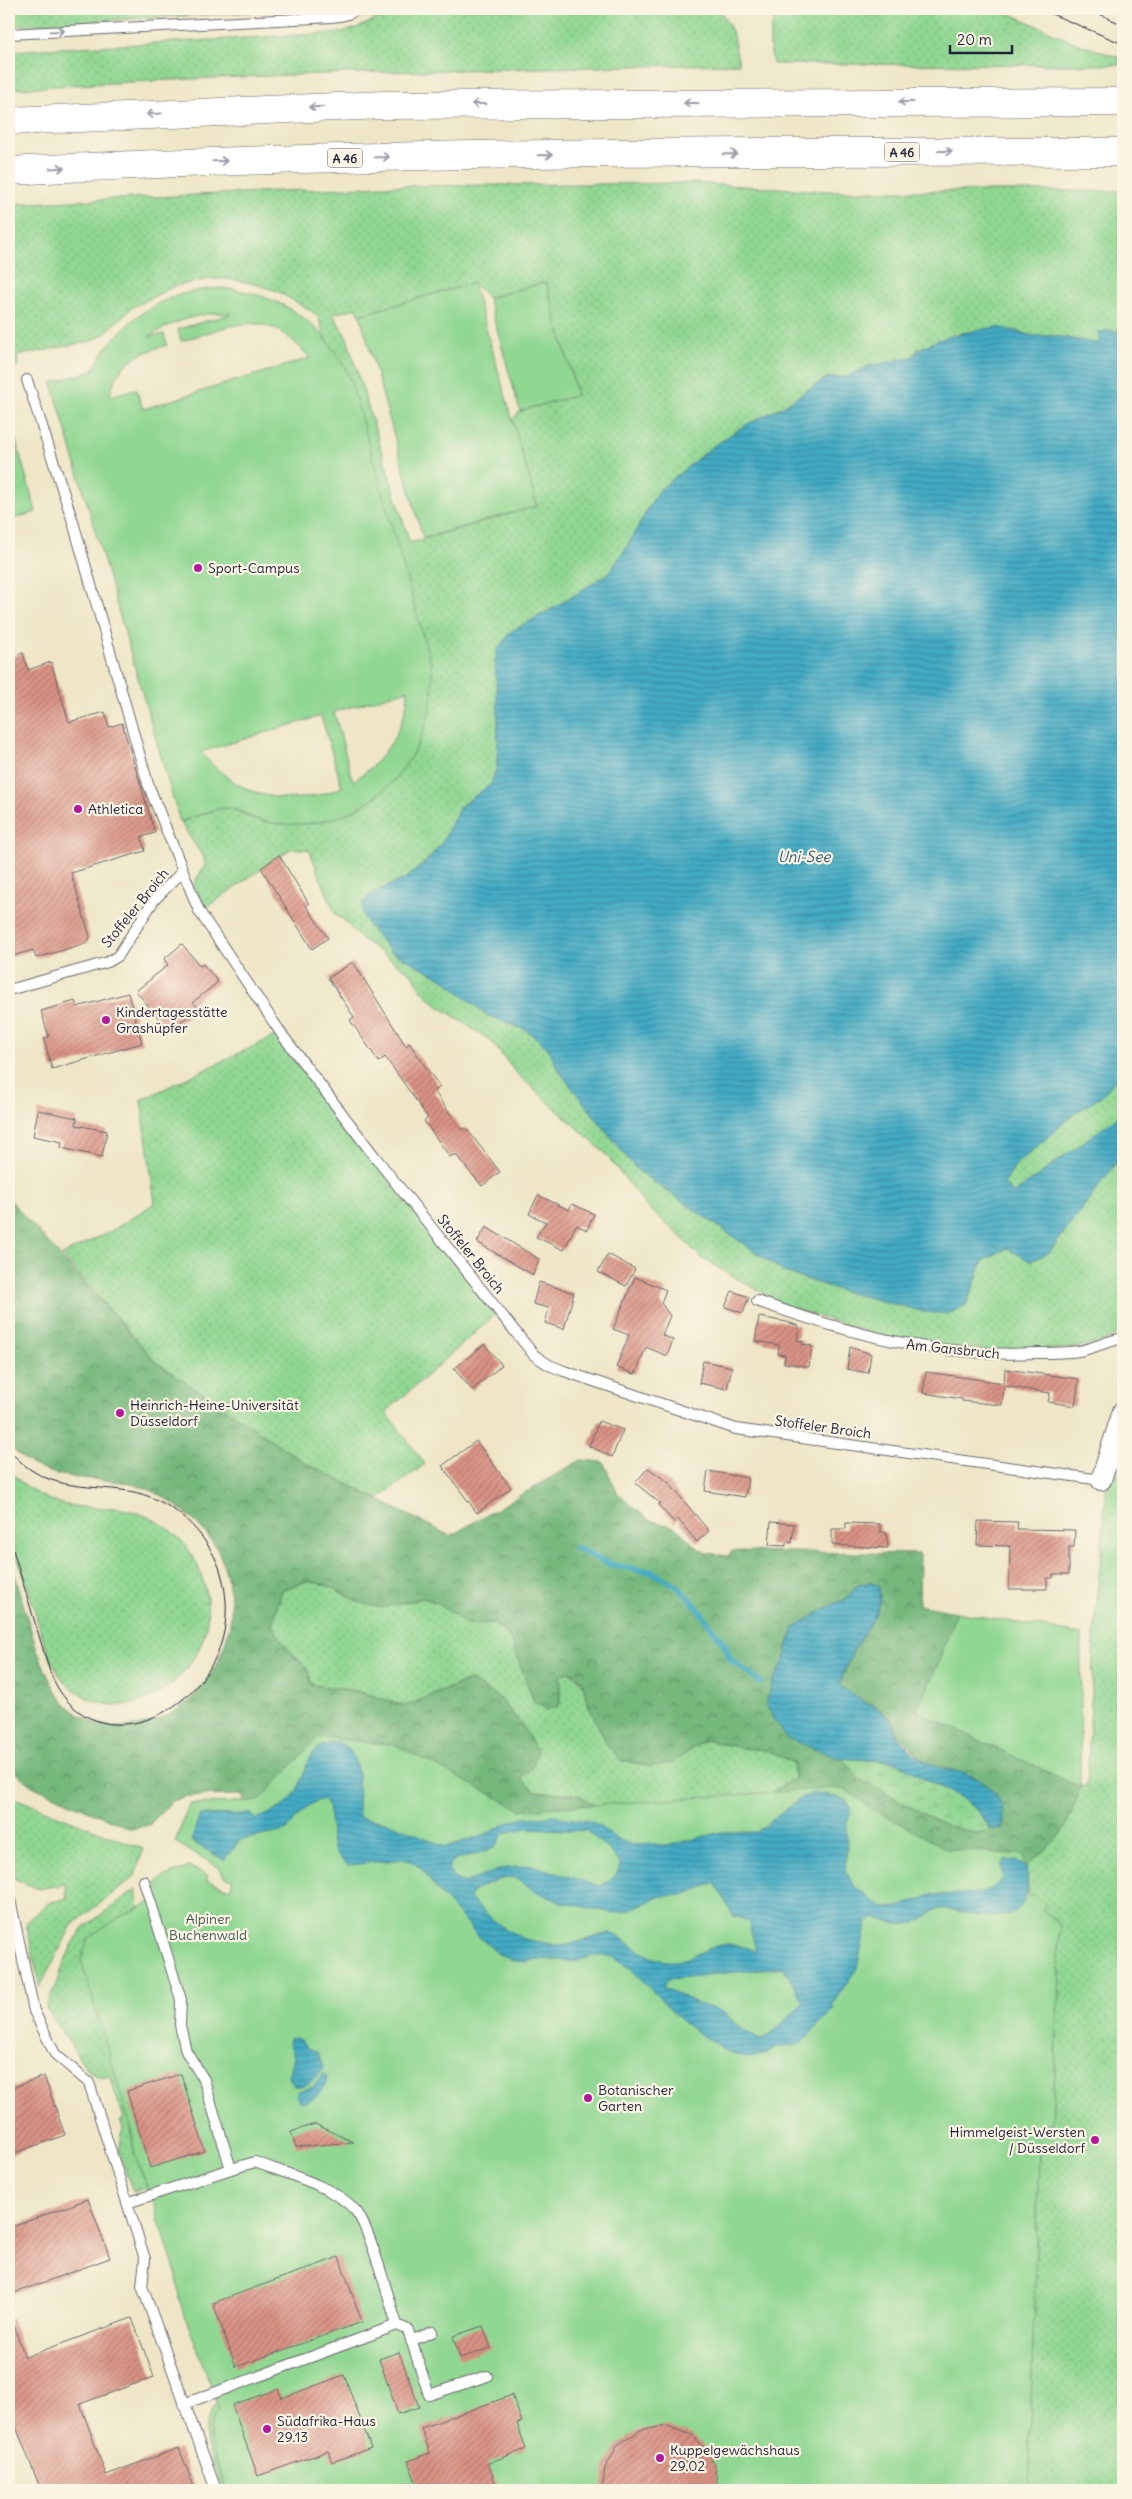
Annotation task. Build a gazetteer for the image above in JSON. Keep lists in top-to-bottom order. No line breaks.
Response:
{"streets":{"highway":["A 46"],"lane":["Stoffeler Broich","Am Gansbruch"]},"water":["Uni-See"],"parks":["Alpiner Buchenwald"],"places":["Sport-Campus","Athletica","Kindertagesstätte Grashüpfer","Heinrich-Heine-Universität Düsseldorf","Botanischer Garten","Himmelgeist-Wersten / Düsseldorf","Südafrika-Haus 29.13","Kuppelgewächshaus 29.02"],"scale_bar":"20 m"}
